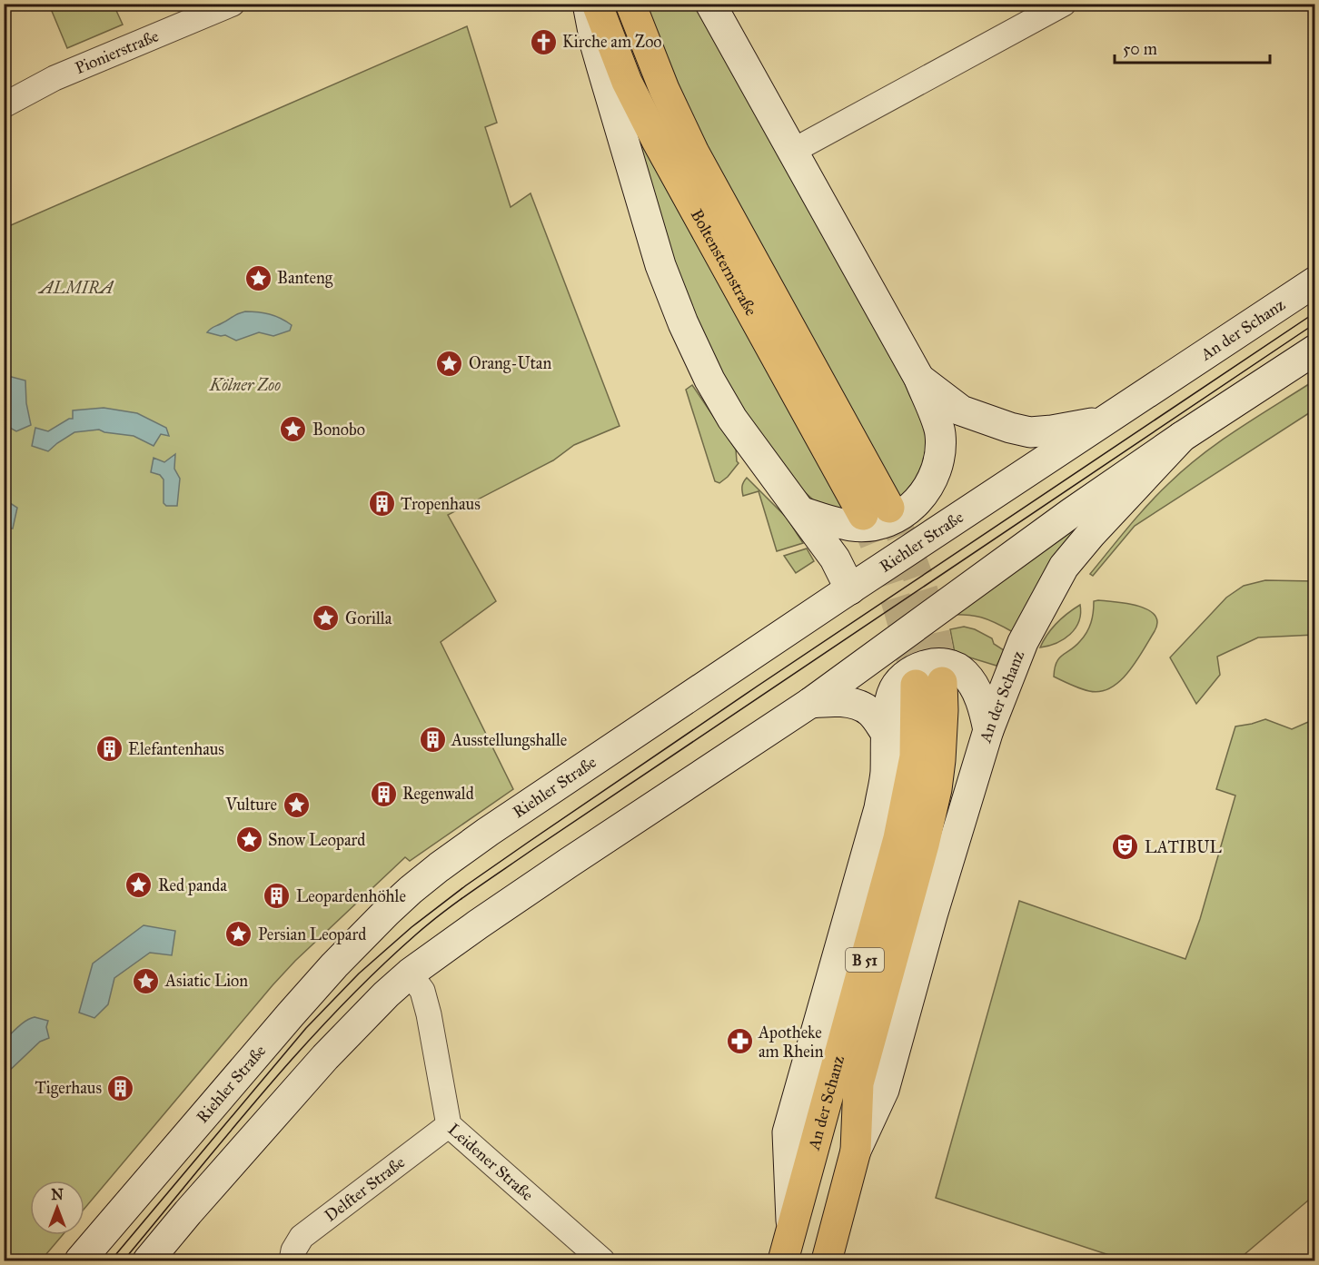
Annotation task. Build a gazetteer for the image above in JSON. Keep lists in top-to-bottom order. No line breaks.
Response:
{"streets":{"main road":["Boltensternstraße","An der Schanz","Riehler Straße","B 51"],"street":["Pionierstraße","Leidener Straße","Delfter Straße"]},"crossings":[["An der Schanz","Riehler Straße"],["Leidener Straße","Delfter Straße"]],"parks":["ALMIRA","Kölner Zoo"],"places":{"church":["Kirche am Zoo"],"place":["Banteng","Orang-Utan","Bonobo","Gorilla","Vulture","Snow Leopard","Red panda","Persian Leopard","Asiatic Lion"],"building":["Tropenhaus","Ausstellungshalle","Elefantenhaus","Regenwald","Leopardenhöhle","Tigerhaus"],"theatre":["LATIBUL"],"pharmacy":["Apotheke am Rhein"]},"scale_bar":"50 m","north":"top"}
